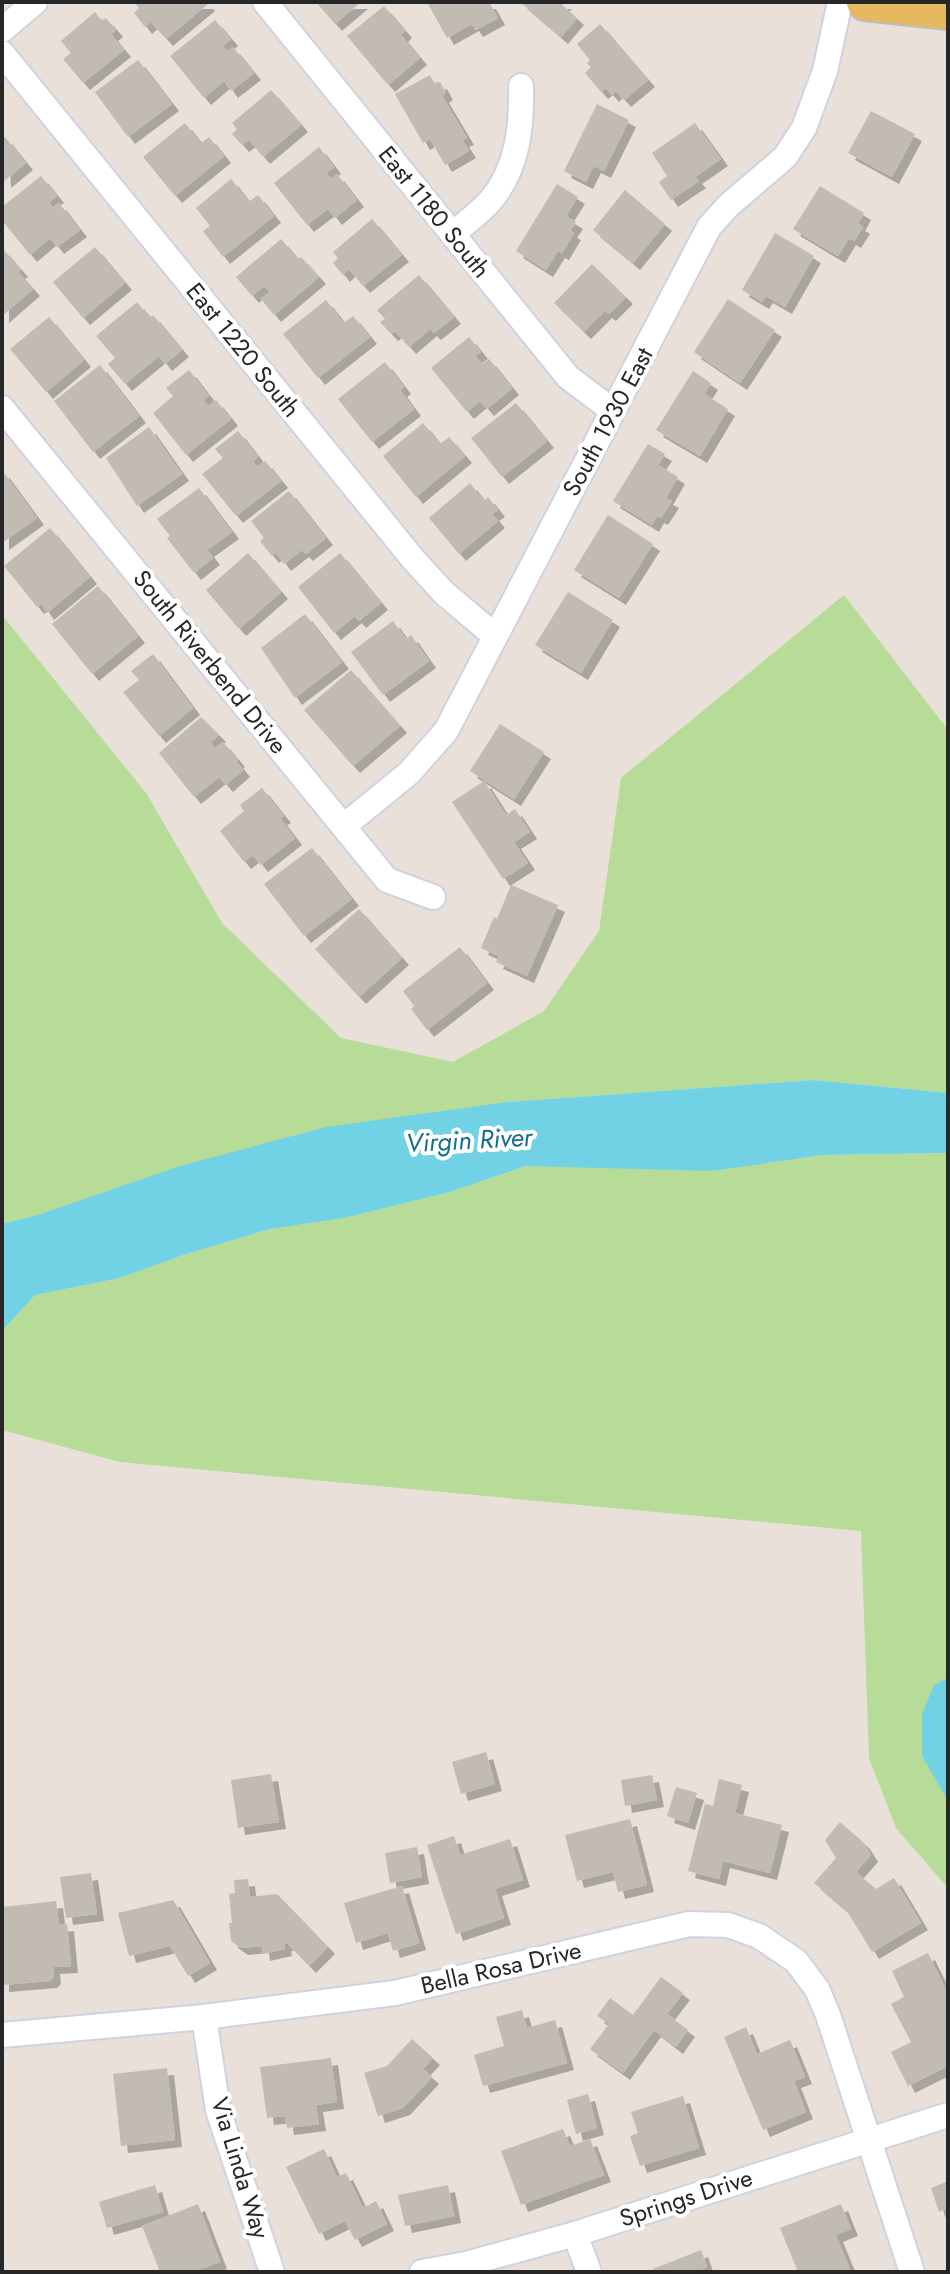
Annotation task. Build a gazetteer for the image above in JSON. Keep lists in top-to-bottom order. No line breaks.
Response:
{"streets":{"street":["East 1180 South","East 1220 South","South 1930 East","South Riverbend Drive","Bella Rosa Drive","Via Linda Way","Springs Drive"]},"crossings":[["East 1180 South","South 1930 East"],["East 1220 South","South 1930 East"],["South 1930 East","South Riverbend Drive"],["Bella Rosa Drive","Via Linda Way"],["Bella Rosa Drive","Springs Drive"]],"water":["Virgin River"]}
